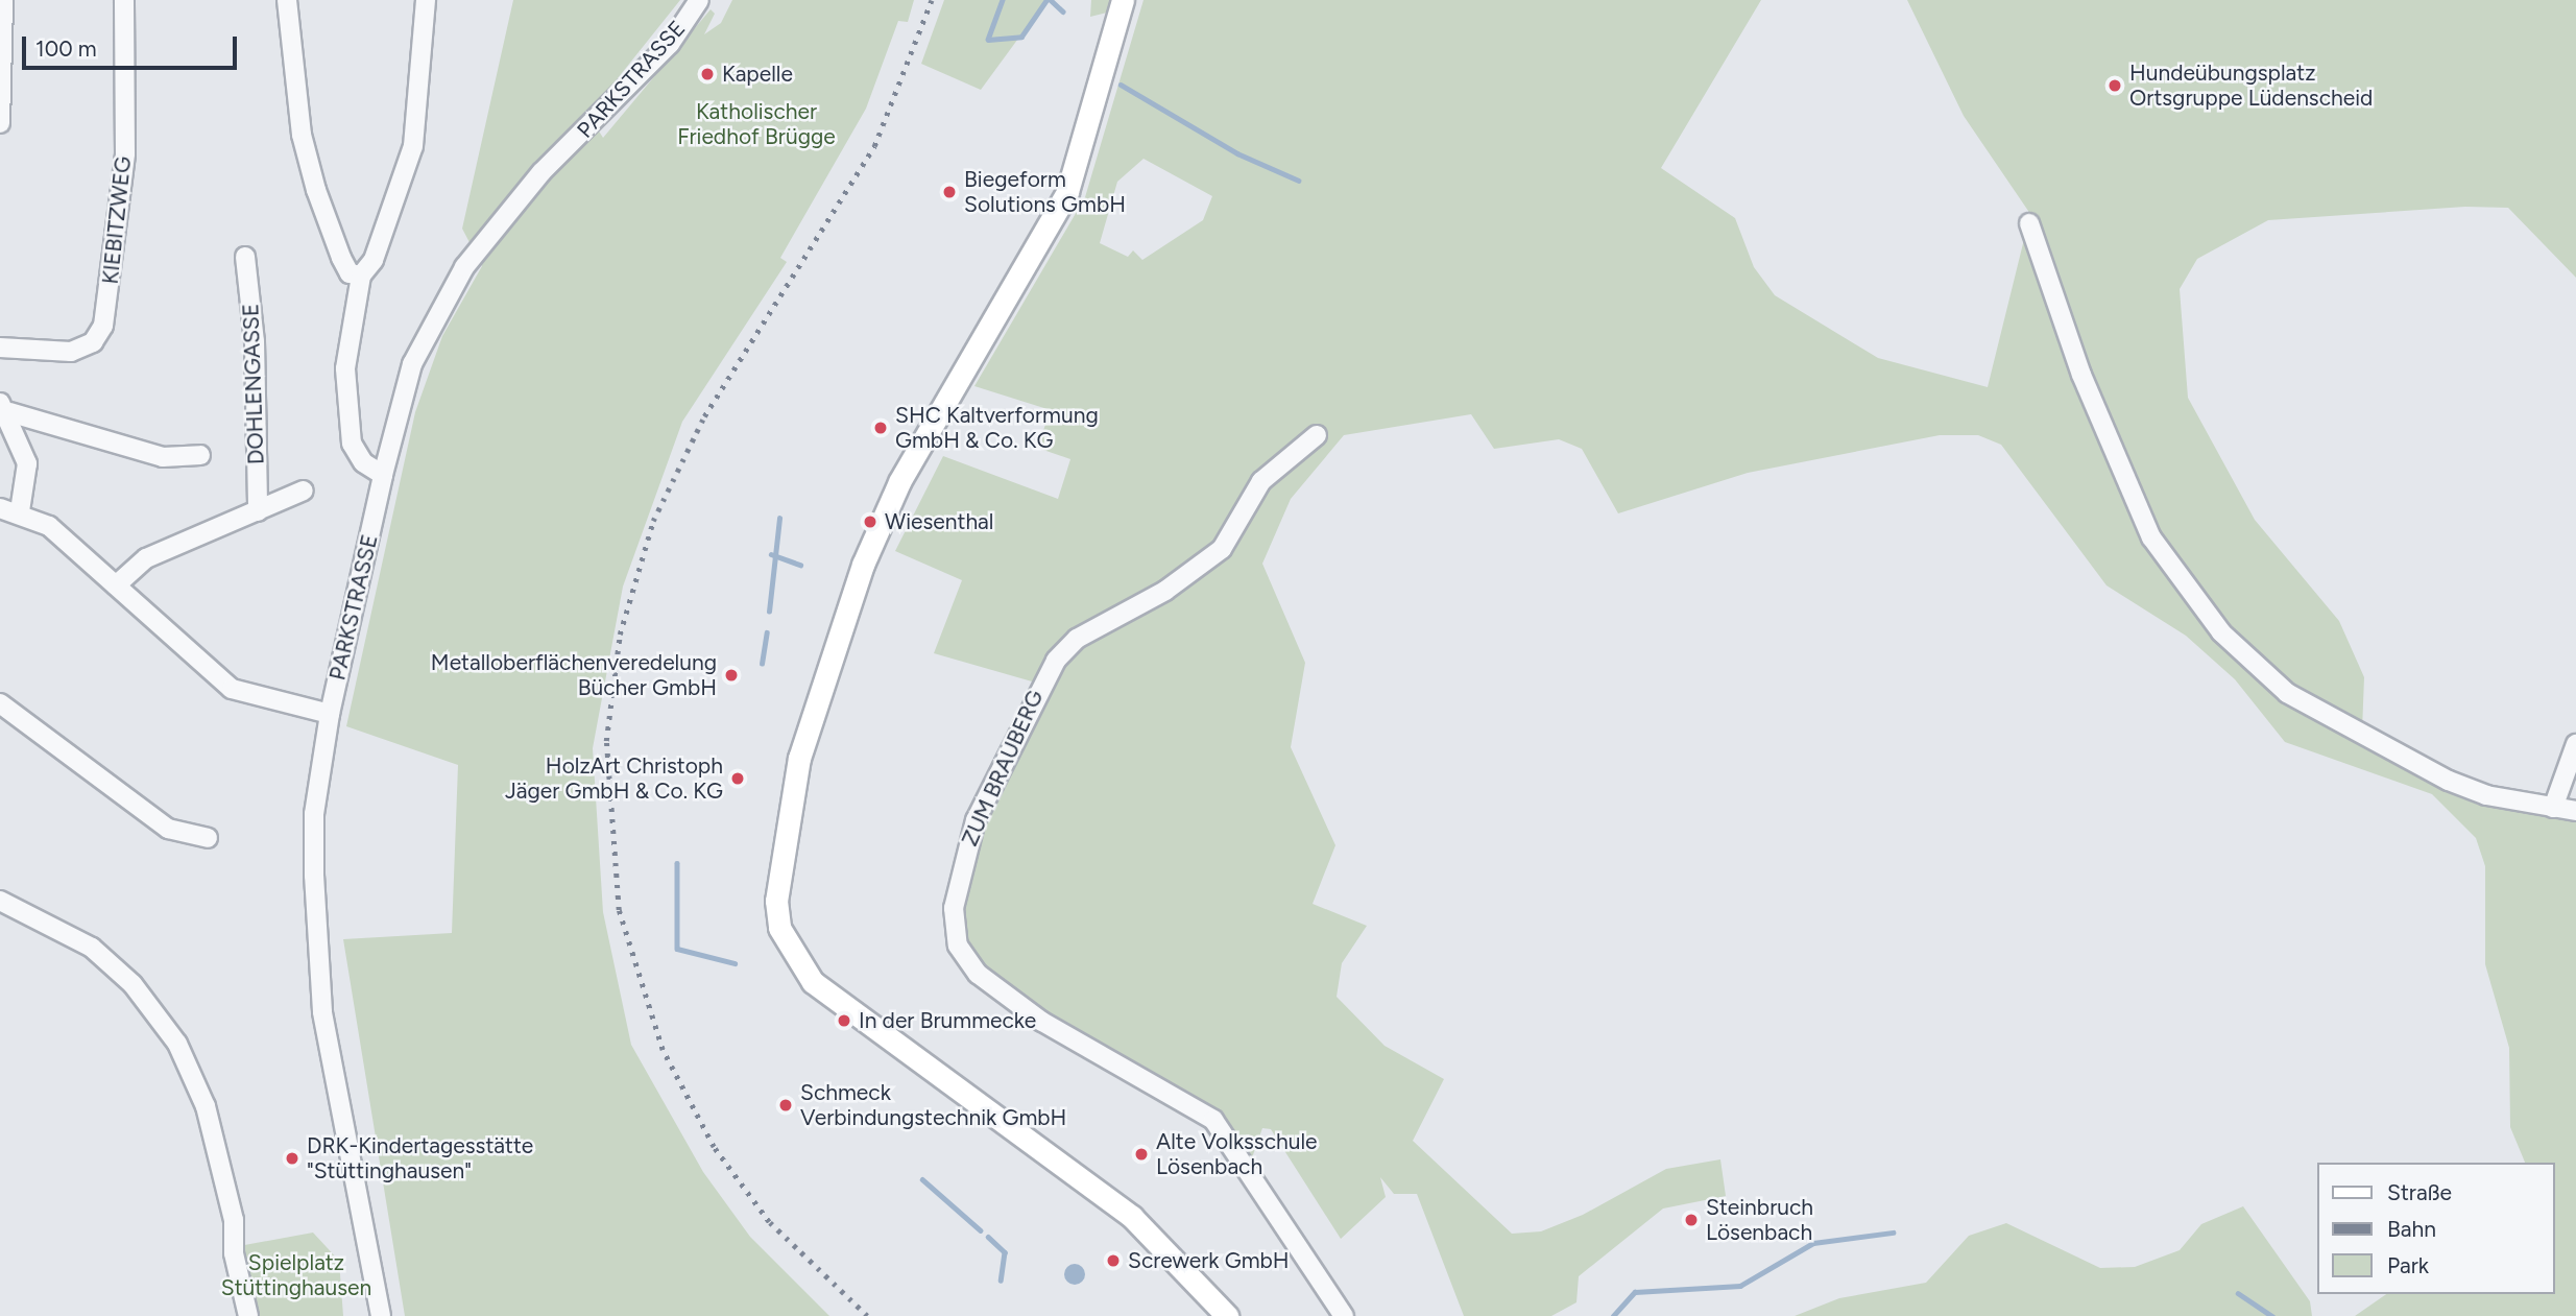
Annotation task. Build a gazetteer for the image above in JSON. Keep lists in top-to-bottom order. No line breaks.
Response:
{"streets":{"street":["PARKSTRASSE","KIEBITZWEG","DOHLENGASSE","ZUM BRAUBERG"]},"parks":["Katholischer Friedhof Brügge","Spielplatz Stüttinghausen"],"places":["Kapelle","Hundeübungsplatz Ortsgruppe Lüdenscheid","Biegeform Solutions GmbH","SHC Kaltverformung GmbH & Co. KG","Wiesenthal","Metalloberflächenveredelung Bücher GmbH","HolzArt Christoph Jäger GmbH & Co. KG","In der Brummecke","Schmeck Verbindungstechnik GmbH","Alte Volksschule Lösenbach","DRK-Kindertagesstätte \"Stüttinghausen\"","Steinbruch Lösenbach","Screwerk GmbH"],"legend":["Straße","Bahn","Park"],"scale_bar":"100 m"}
